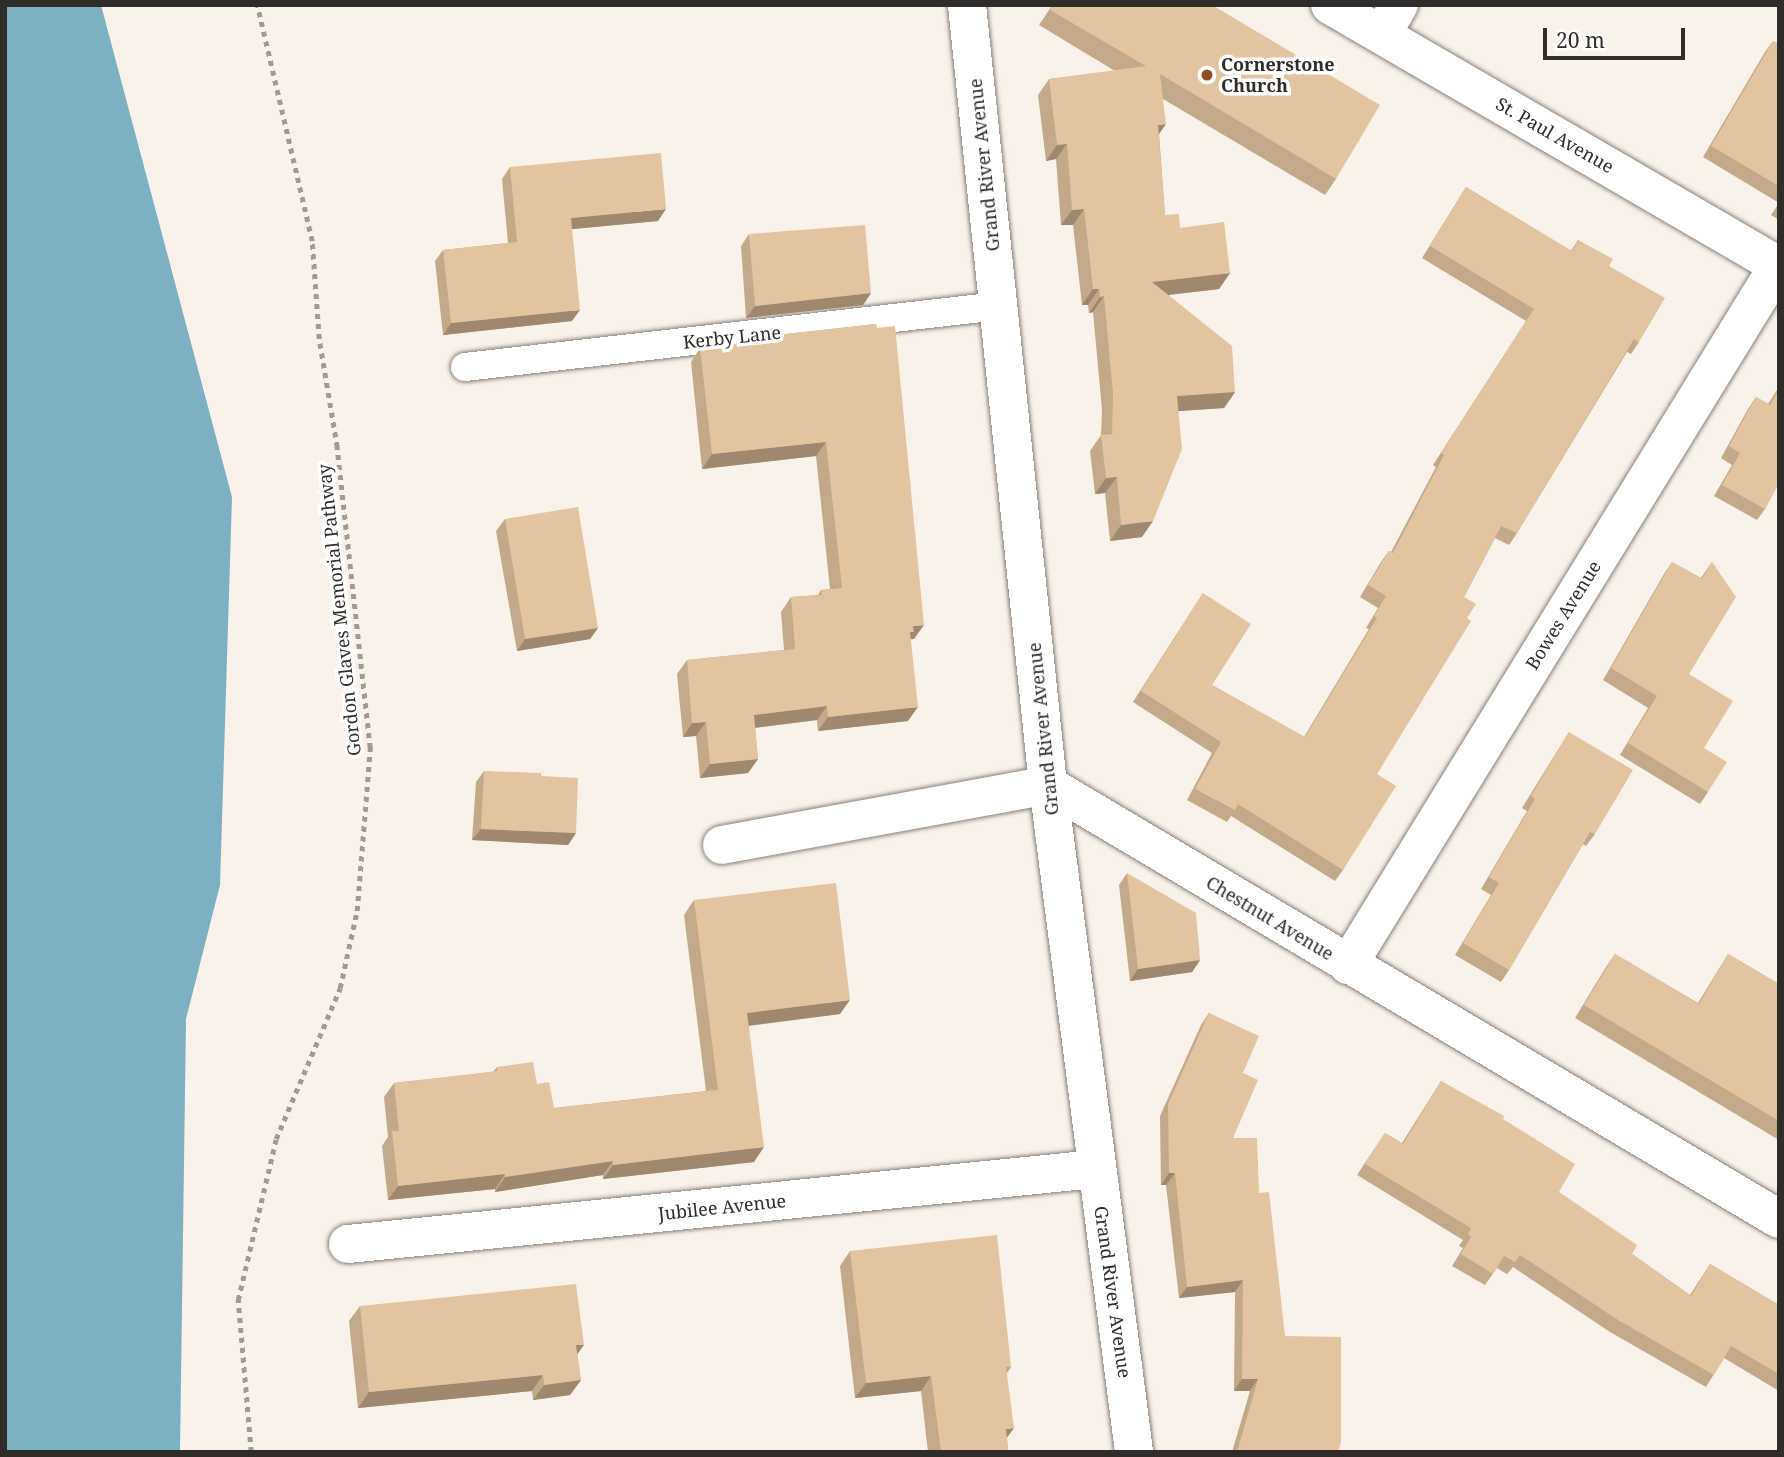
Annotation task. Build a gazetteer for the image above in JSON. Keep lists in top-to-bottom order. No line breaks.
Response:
{"streets":{"street":["St. Paul Avenue","Grand River Avenue","Bowes Avenue","Chestnut Avenue","Jubilee Avenue"],"lane":["Kerby Lane"],"path":["Gordon Glaves Memorial Pathway"]},"crossings":[["St. Paul Avenue","Bowes Avenue"],["Grand River Avenue","Kerby Lane"],["Grand River Avenue","Chestnut Avenue"],["Grand River Avenue","Jubilee Avenue"],["Bowes Avenue","Chestnut Avenue"]],"places":["Cornerstone Church"],"scale_bar":"20 m"}
